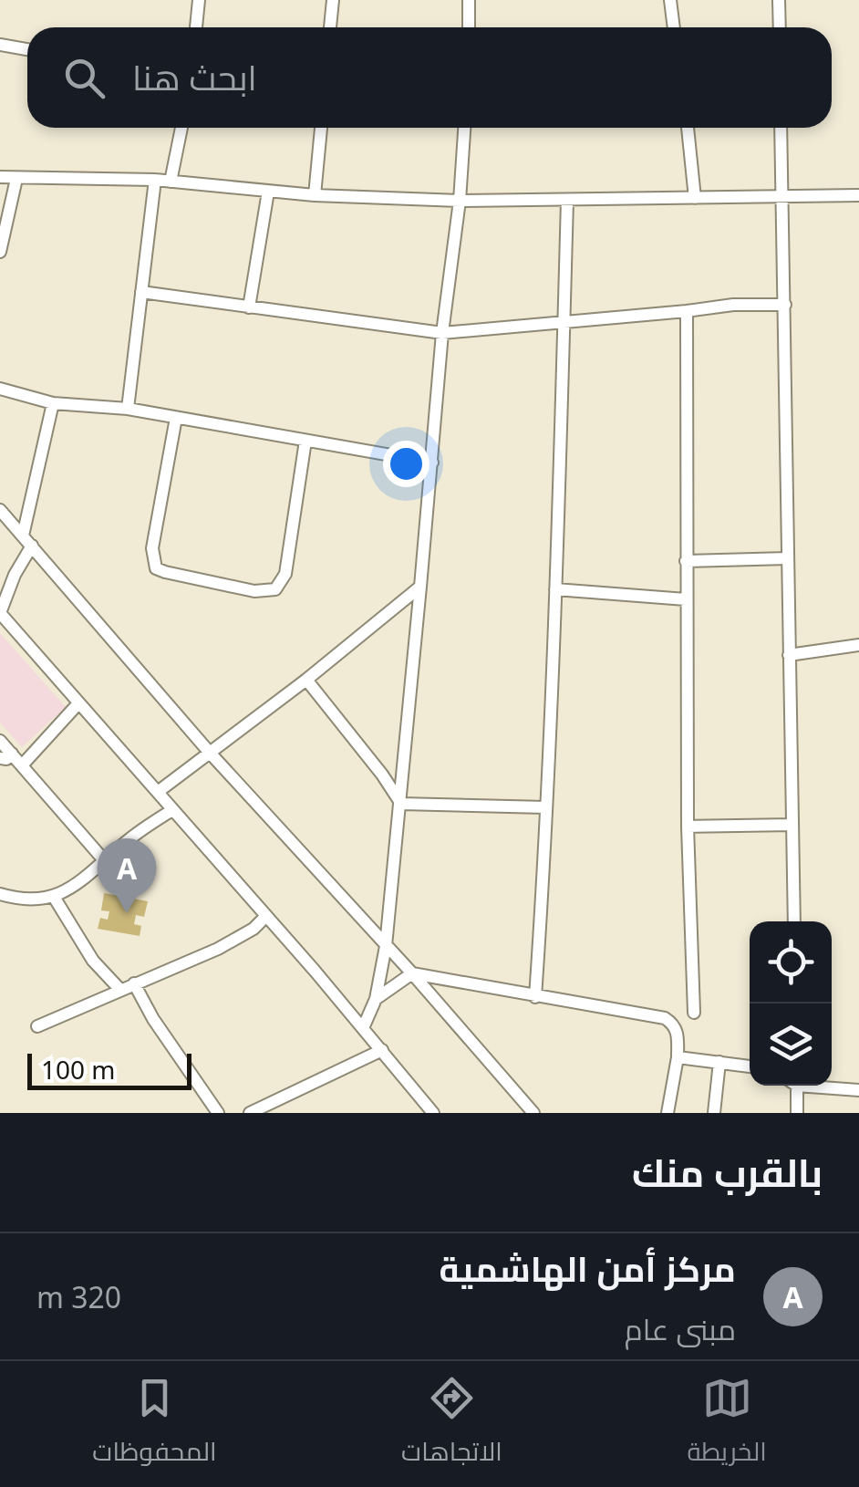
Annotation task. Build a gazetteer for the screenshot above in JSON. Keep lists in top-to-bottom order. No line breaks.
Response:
{"scale_bar":"100 m","page":{"search":"ابحث هنا","pins":"A","scale":"100 m","heading":"بالقرب منك","list":[{"mark":"A","name":"مركز أمن الهاشمية","note":"مبنى عام","value":"320 m"}],"nav":["الخريطة","الاتجاهات","المحفوظات"]}}
